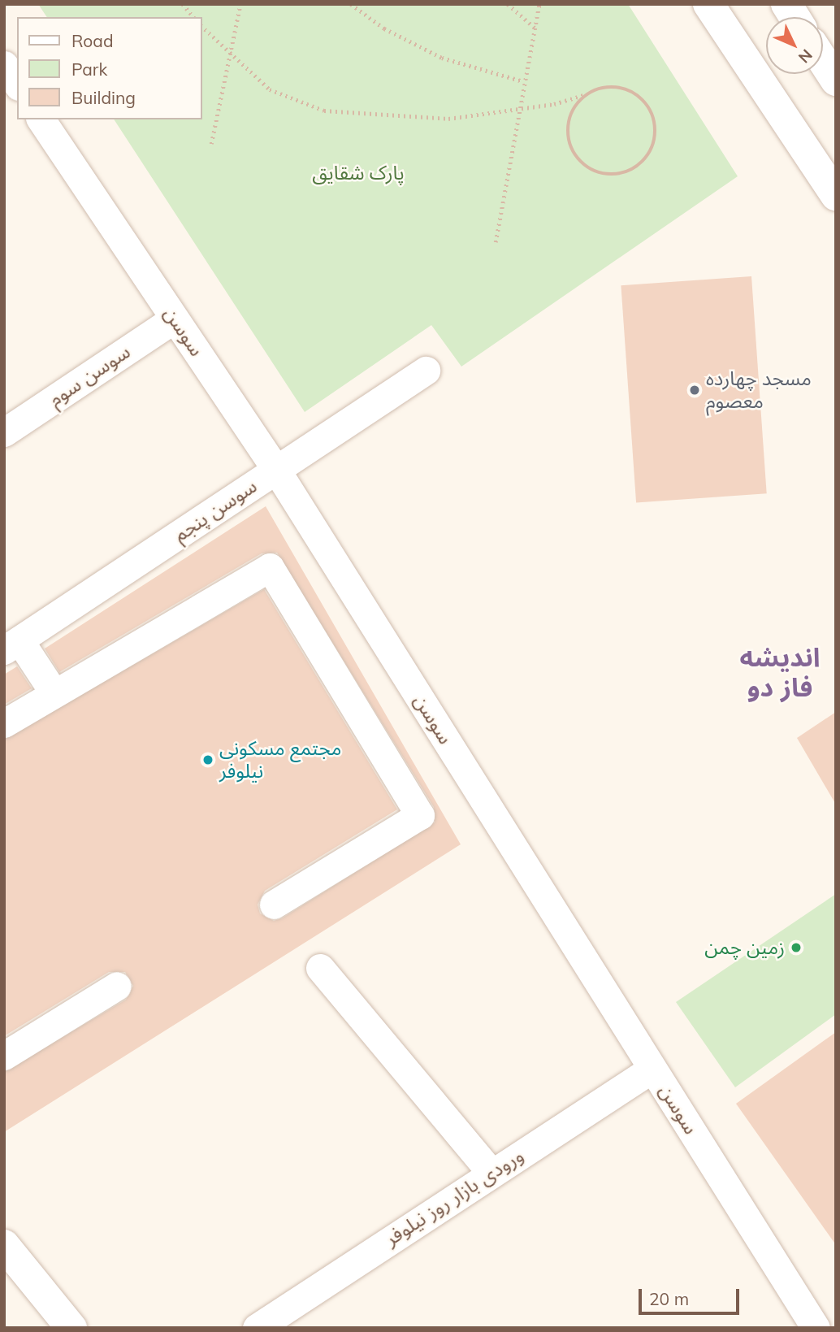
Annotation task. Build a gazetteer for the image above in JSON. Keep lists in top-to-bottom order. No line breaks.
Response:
{"streets":{"street":["سوسن","سوسن سوم","سوسن پنجم","ورودی بازار روز نیلوفر"]},"crossings":[["سوسن","سوسن سوم"],["سوسن","سوسن پنجم"],["سوسن","ورودی بازار روز نیلوفر"]],"districts":["اندیشه فاز دو"],"parks":["پارک شقایق"],"places":["مسجد چهارده معصوم","مجتمع مسکونی نیلوفر","زمین چمن"],"legend":["Road","Park","Building"],"scale_bar":"20 m","north":"bottom right"}
